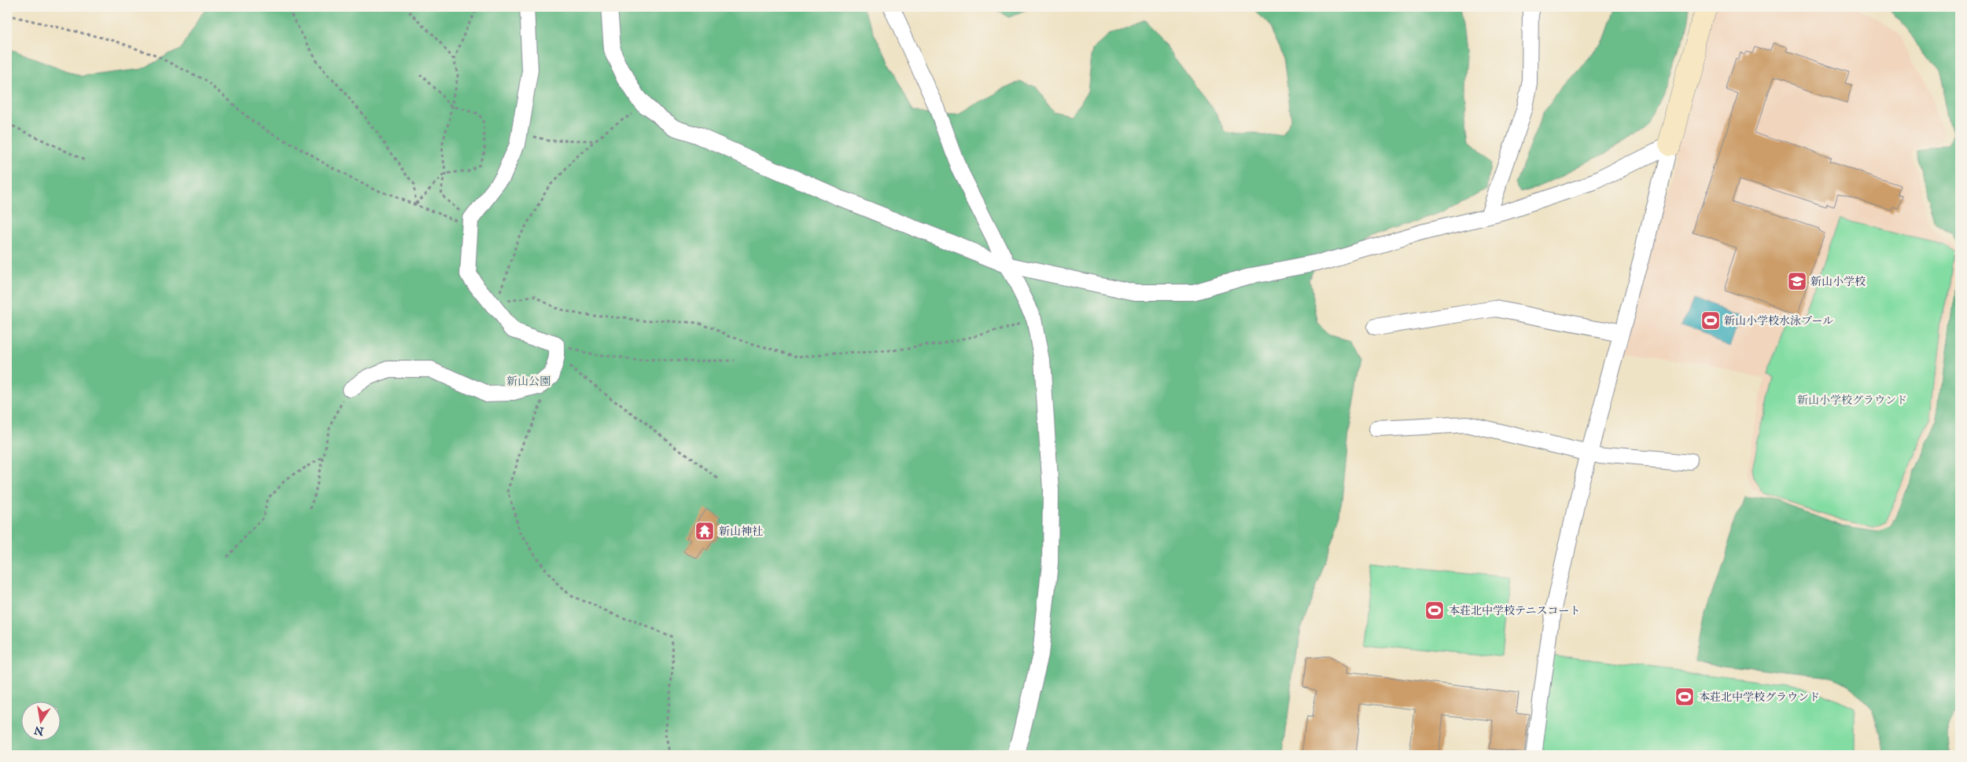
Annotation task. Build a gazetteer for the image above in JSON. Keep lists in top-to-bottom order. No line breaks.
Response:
{"parks":["新山公園","新山小学校グラウンド"],"places":{"school or university":["新山小学校"],"sports":["新山小学校水泳プール","本荘北中学校テニスコート","本荘北中学校グラウンド"],"temple":["新山神社"]},"north":"bottom"}
